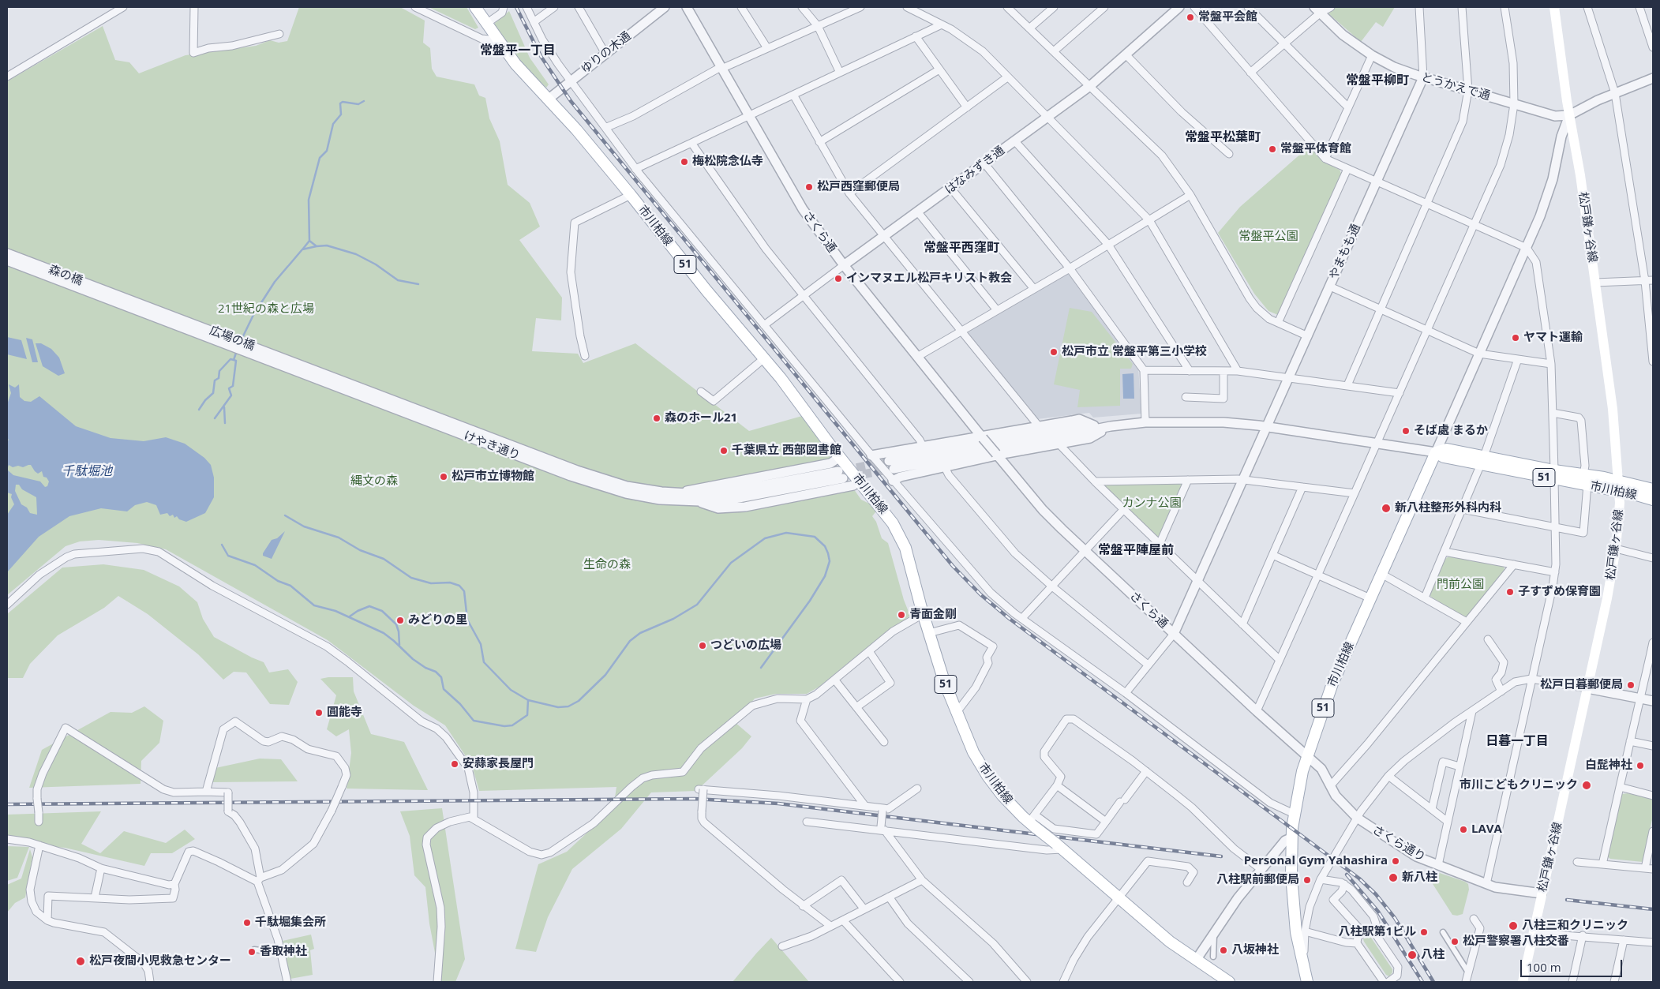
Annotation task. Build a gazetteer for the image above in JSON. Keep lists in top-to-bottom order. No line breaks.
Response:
{"streets":{"main road":["市川柏線","松戸鎌ヶ谷線","51"],"street":["ゆりの木通","とうかえで通","はなみずき通","さくら通","やまもも通","森の橋","広場の橋","けやき通り","さくら通り"]},"crossings":[["ゆりの木通","市川柏線"],["とうかえで通","松戸鎌ヶ谷線"],["とうかえで通","やまもも通"],["はなみずき通","さくら通"],["市川柏線","松戸鎌ヶ谷線"],["市川柏線","さくら通"],["市川柏線","さくら通り"],["松戸鎌ヶ谷線","さくら通り"],["さくら通","やまもも通"],["さくら通","さくら通り"],["森の橋","広場の橋"],["広場の橋","けやき通り"]],"districts":["常盤平一丁目","常盤平柳町","常盤平松葉町","常盤平西窪町","常盤平陣屋前","日暮一丁目"],"water":["千駄堀池"],"parks":["常盤平公園","21世紀の森と広場","縄文の森","カンナ公園","生命の森","門前公園"],"places":["常盤平会館","常盤平体育館","梅松院念仏寺","松戸西窪郵便局","インマヌエル松戸キリスト教会","ヤマト運輸","松戸市立 常盤平第三小学校","森のホール21","そば處 まるか","千葉県立 西部図書館","松戸市立博物館","新八柱整形外科内科","子すずめ保育園","青面金剛","みどりの里","つどいの広場","松戸日暮郵便局","圓能寺","安蒜家長屋門","白髭神社","市川こどもクリニック","LAVA","Personal Gym Yahashira","新八柱","八柱駅前郵便局","千駄堀集会所","八柱三和クリニック","八柱駅第1ビル","松戸警察署八柱交番","八坂神社","香取神社","八柱","松戸夜間小児救急センター"],"scale_bar":"100 m"}
